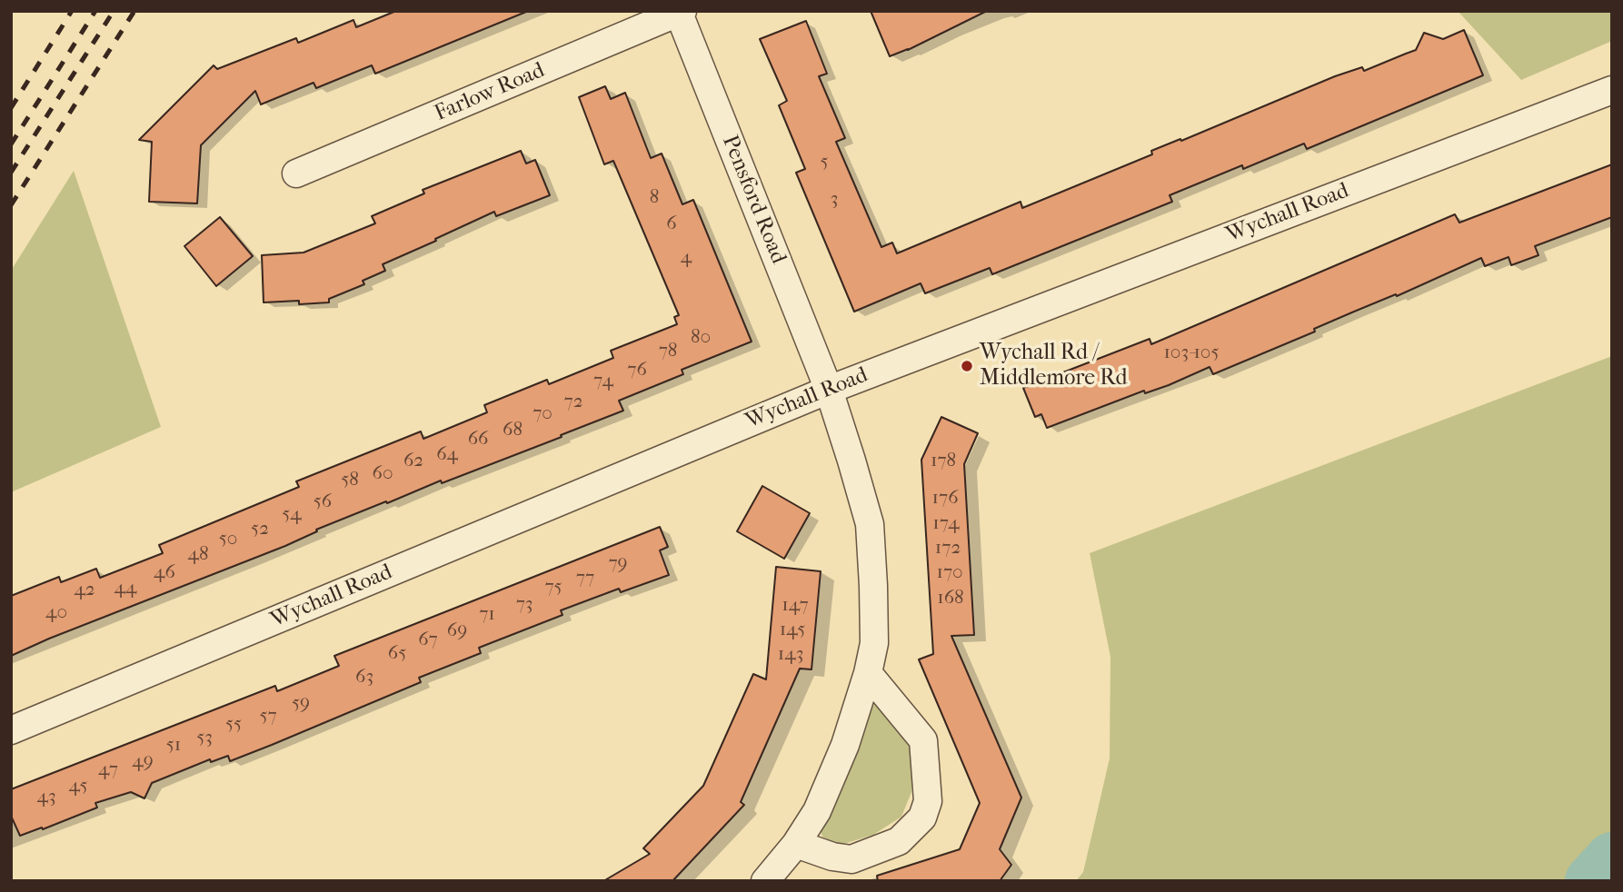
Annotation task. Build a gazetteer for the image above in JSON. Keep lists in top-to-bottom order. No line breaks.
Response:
{"streets":{"street":["Farlow Road","Pensford Road","Wychall Road"]},"crossings":[["Farlow Road","Pensford Road"],["Pensford Road","Wychall Road"]],"places":["Wychall Rd / Middlemore Rd"],"house_numbers":["5","8","3","6","4","80","78","103-105","76","74","72","70","68","66","64","62","178","60","58","176","56","54","174","52","50","172","48","79","46","170","77","75","44","42","168","73","147","40","71","145","69","67","65","143","63","59","57","55","53","51","49","47","45","43"]}
